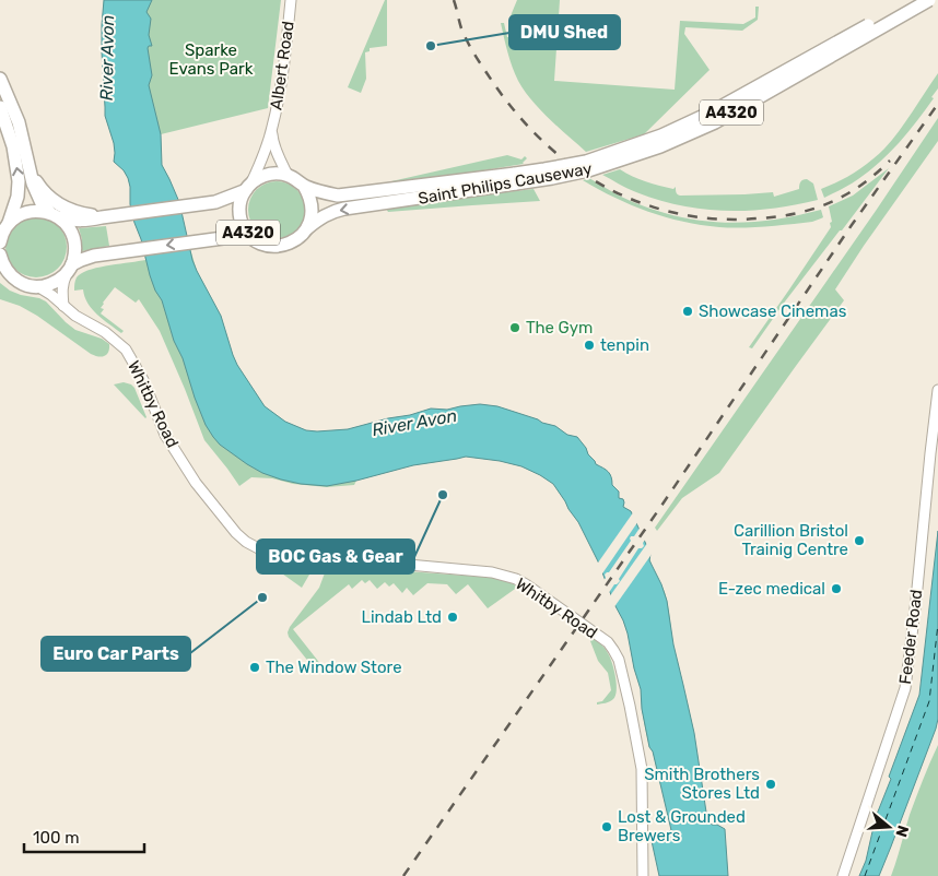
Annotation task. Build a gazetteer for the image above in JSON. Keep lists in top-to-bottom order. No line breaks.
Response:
{"streets":{"main road":["A4320","Saint Philips Causeway"],"street":["Albert Road","Whitby Road","Feeder Road"]},"crossings":[["Albert Road","A4320"],["Albert Road","Saint Philips Causeway"],["A4320","Saint Philips Causeway"],["A4320","Whitby Road"]],"water":["River Avon"],"parks":["Sparke Evans Park"],"places":["DMU Shed","Showcase Cinemas","The Gym","tenpin","BOC Gas & Gear","Carillion Bristol Trainig Centre","E-zec medical","Euro Car Parts","Lindab Ltd","The Window Store","Smith Brothers Stores Ltd","Lost & Grounded Brewers"],"scale_bar":"100 m","north":"right"}
